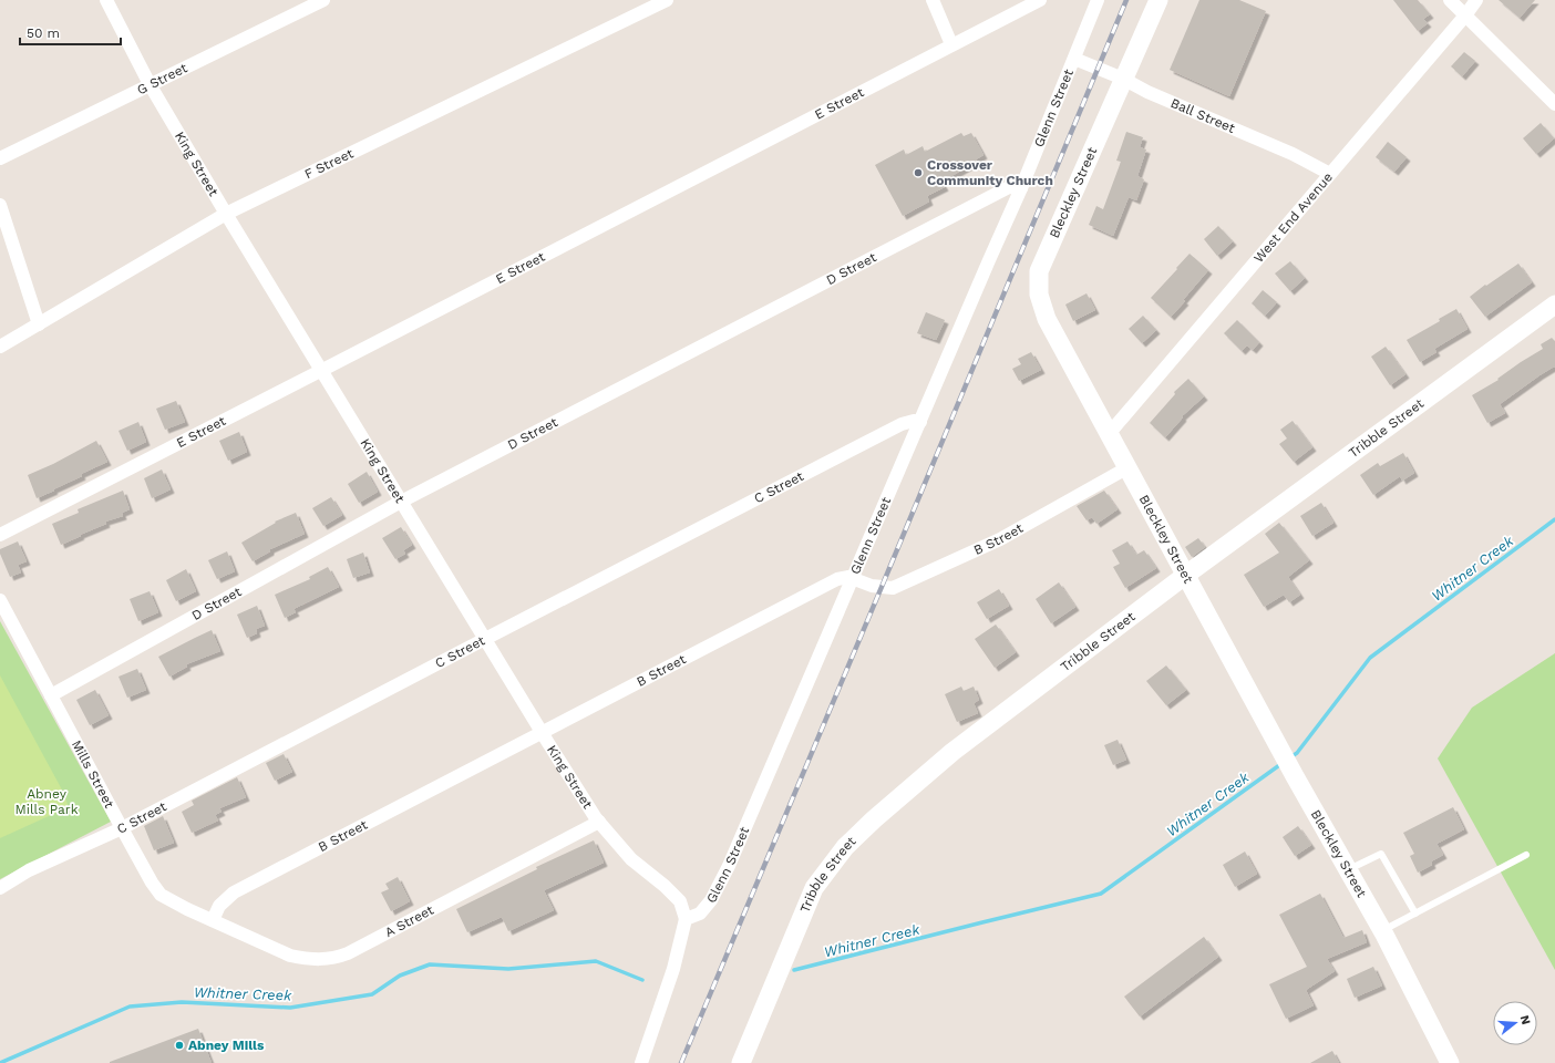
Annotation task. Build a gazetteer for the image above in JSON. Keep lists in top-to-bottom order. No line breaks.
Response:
{"streets":{"street":["G Street","E Street","Glenn Street","Ball Street","King Street","F Street","Bleckley Street","West End Avenue","D Street","Tribble Street","C Street","B Street","Mills Street","A Street"]},"crossings":[["G Street","King Street"],["E Street","King Street"],["Glenn Street","Ball Street"],["Glenn Street","King Street"],["Glenn Street","D Street"],["Glenn Street","C Street"],["Glenn Street","B Street"],["Ball Street","Bleckley Street"],["Ball Street","West End Avenue"],["King Street","F Street"],["King Street","D Street"],["King Street","C Street"],["King Street","B Street"],["King Street","A Street"],["Bleckley Street","West End Avenue"],["Bleckley Street","Tribble Street"],["Bleckley Street","B Street"],["D Street","Mills Street"],["C Street","Mills Street"],["B Street","Mills Street"],["B Street","A Street"],["Mills Street","A Street"]],"water":["Whitner Creek"],"parks":["Abney Mills Park"],"places":["Crossover Community Church","Abney Mills"],"scale_bar":"50 m","north":"right"}
